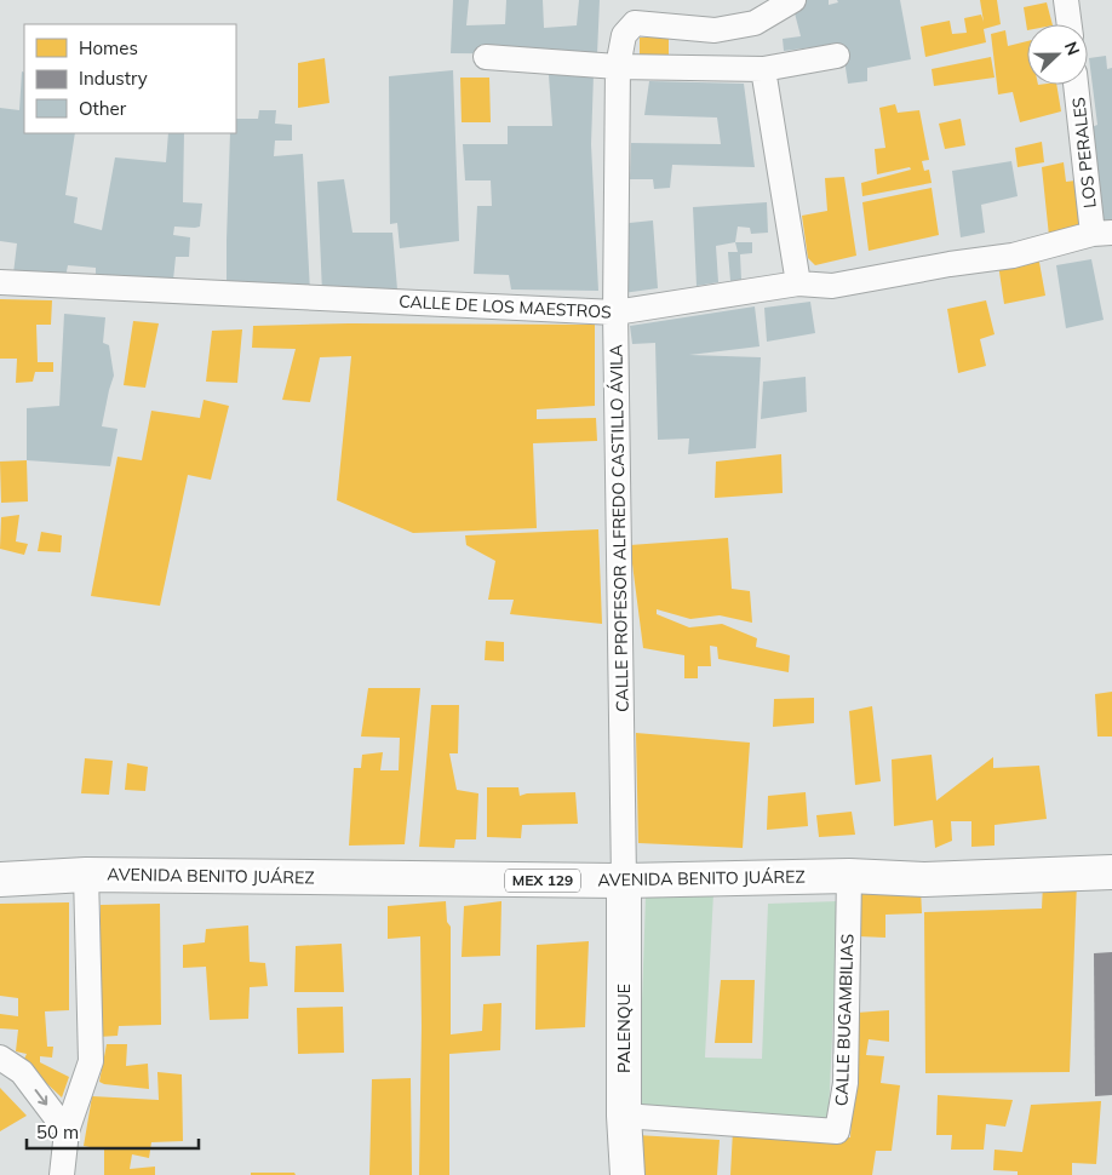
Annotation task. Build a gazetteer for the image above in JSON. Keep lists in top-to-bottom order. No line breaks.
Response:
{"streets":{"main road":["AVENIDA BENITO JUÁREZ","MEX 129","PALENQUE"],"street":["LOS PERALES","CALLE DE LOS MAESTROS","CALLE PROFESOR ALFREDO CASTILLO ÁVILA","CALLE BUGAMBILIAS"]},"crossings":[["LOS PERALES","CALLE DE LOS MAESTROS"],["CALLE DE LOS MAESTROS","CALLE PROFESOR ALFREDO CASTILLO ÁVILA"],["CALLE PROFESOR ALFREDO CASTILLO ÁVILA","AVENIDA BENITO JUÁREZ"],["CALLE PROFESOR ALFREDO CASTILLO ÁVILA","PALENQUE"],["AVENIDA BENITO JUÁREZ","CALLE BUGAMBILIAS"],["AVENIDA BENITO JUÁREZ","PALENQUE"],["CALLE BUGAMBILIAS","PALENQUE"]],"legend":["Homes","Industry","Other"],"scale_bar":"50 m","north":"right"}
